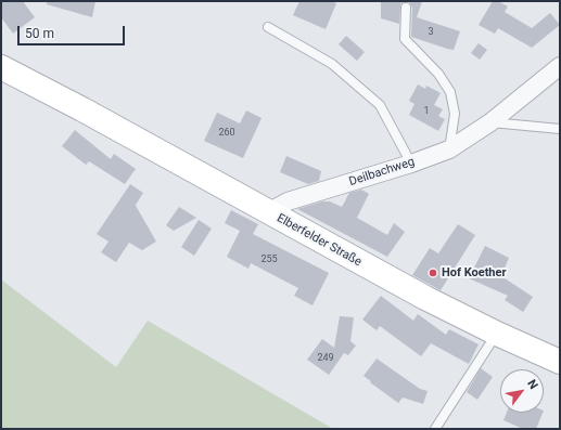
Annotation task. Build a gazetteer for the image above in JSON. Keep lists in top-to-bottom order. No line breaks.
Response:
{"streets":{"main road":["Elberfelder Straße"],"street":["Deilbachweg"]},"crossings":[["Deilbachweg","Elberfelder Straße"]],"places":["Hof Koether"],"house_numbers":["3","1","260","255","249"],"scale_bar":"50 m","north":"top right"}
